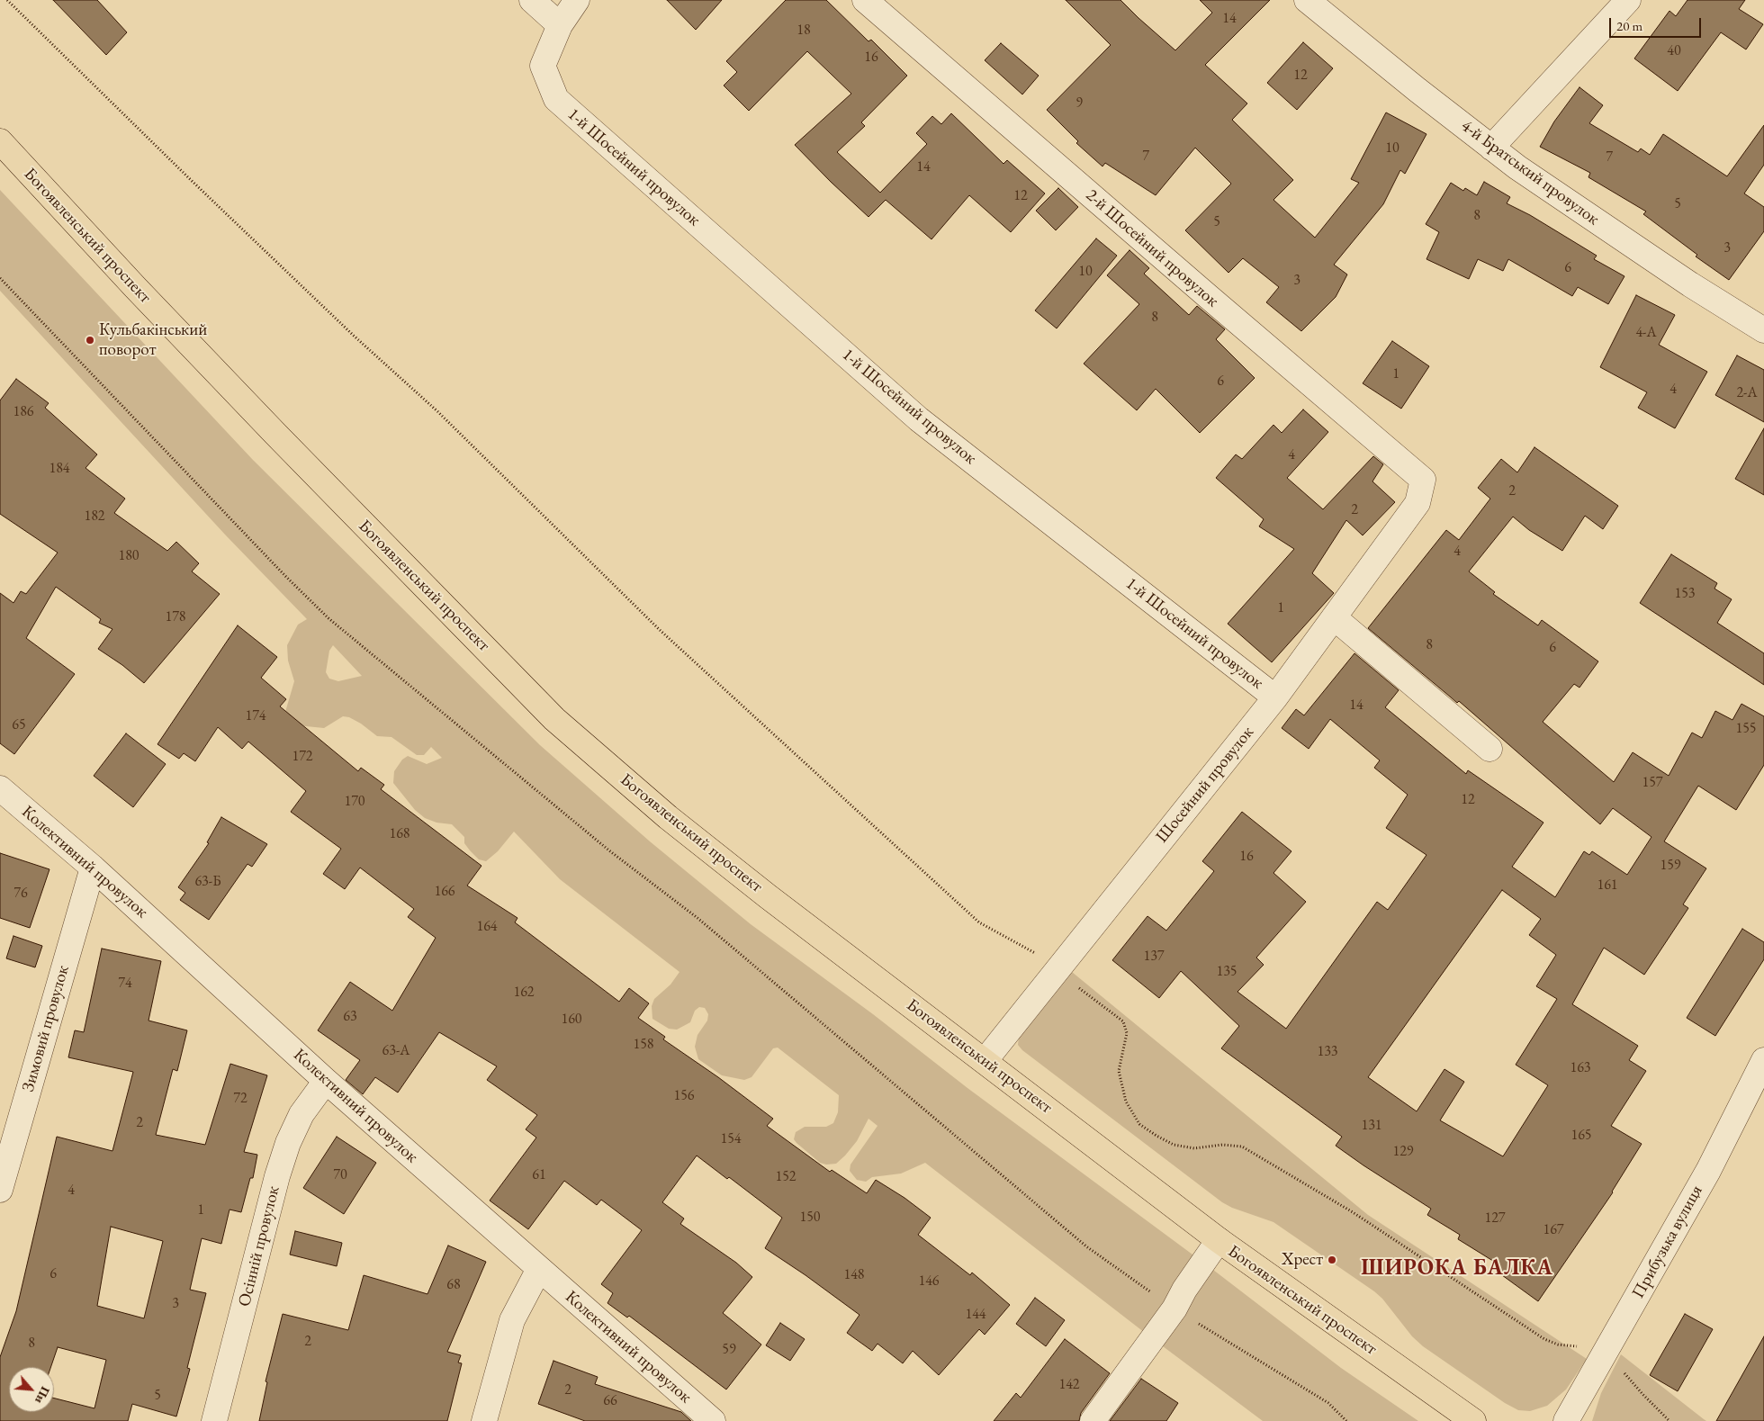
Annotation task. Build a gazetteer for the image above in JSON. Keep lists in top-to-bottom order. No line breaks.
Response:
{"streets":{"main road":["Богоявленський проспект"],"street":["1-й Шосейний провулок","4-й Братський провулок","2-й Шосейний провулок","Шосейний провулок","Колективний провулок","Зимовий провулок","Прибузька вулиця","Осінній провулок"]},"crossings":[["1-й Шосейний провулок","Шосейний провулок"],["Богоявленський проспект","Шосейний провулок"],["2-й Шосейний провулок","Шосейний провулок"],["Колективний провулок","Зимовий провулок"],["Колективний провулок","Осінній провулок"]],"districts":["ШИРОКА БАЛКА"],"places":["Кульбакінський поворот","Хрест"],"house_numbers":["14","18","40","16","12","9","10","7","7","14","12","5","8","5","3","6","10","3","8","4-А","1","6","4","2-А","186","4","184","2","2","182","4","180","153","1","178","8","6","14","174","65","155","172","157","12","170","168","16","159","63-Б","161","166","76","164","137","135","74","162","63","160","158","63-А","133","163","156","72","2","131","165","154","129","70","61","152","4","1","150","127","167","6","148","146","68","3","144","2","8","59","142","2","5","66"],"scale_bar":"20 m","north":"bottom right"}
